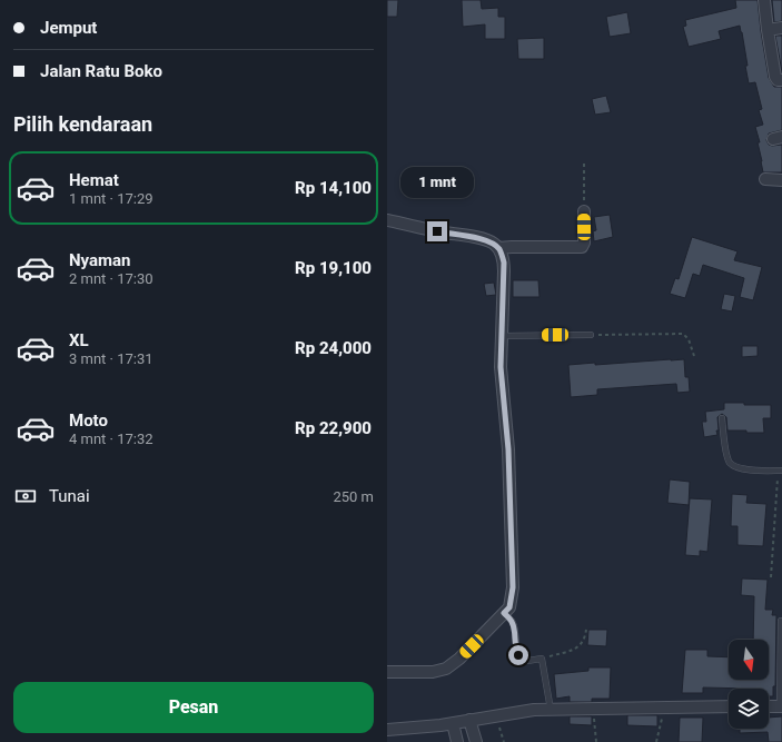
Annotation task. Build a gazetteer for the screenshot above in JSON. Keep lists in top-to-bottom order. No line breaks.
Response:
{"north":"bottom","page":{"banner":["Jemput","Jalan Ratu Boko"],"heading":"Pilih kendaraan","list":[{"name":"Hemat","note":"1 mnt · 17:29","value":"Rp 14,100"},{"name":"Nyaman","note":"2 mnt · 17:30","value":"Rp 19,100"},{"name":"XL","note":"3 mnt · 17:31","value":"Rp 24,000"},{"name":"Moto","note":"4 mnt · 17:32","value":"Rp 22,900"}],"bubble":"1 mnt","pay":["Tunai","250 m"],"buttons":"Pesan"}}
